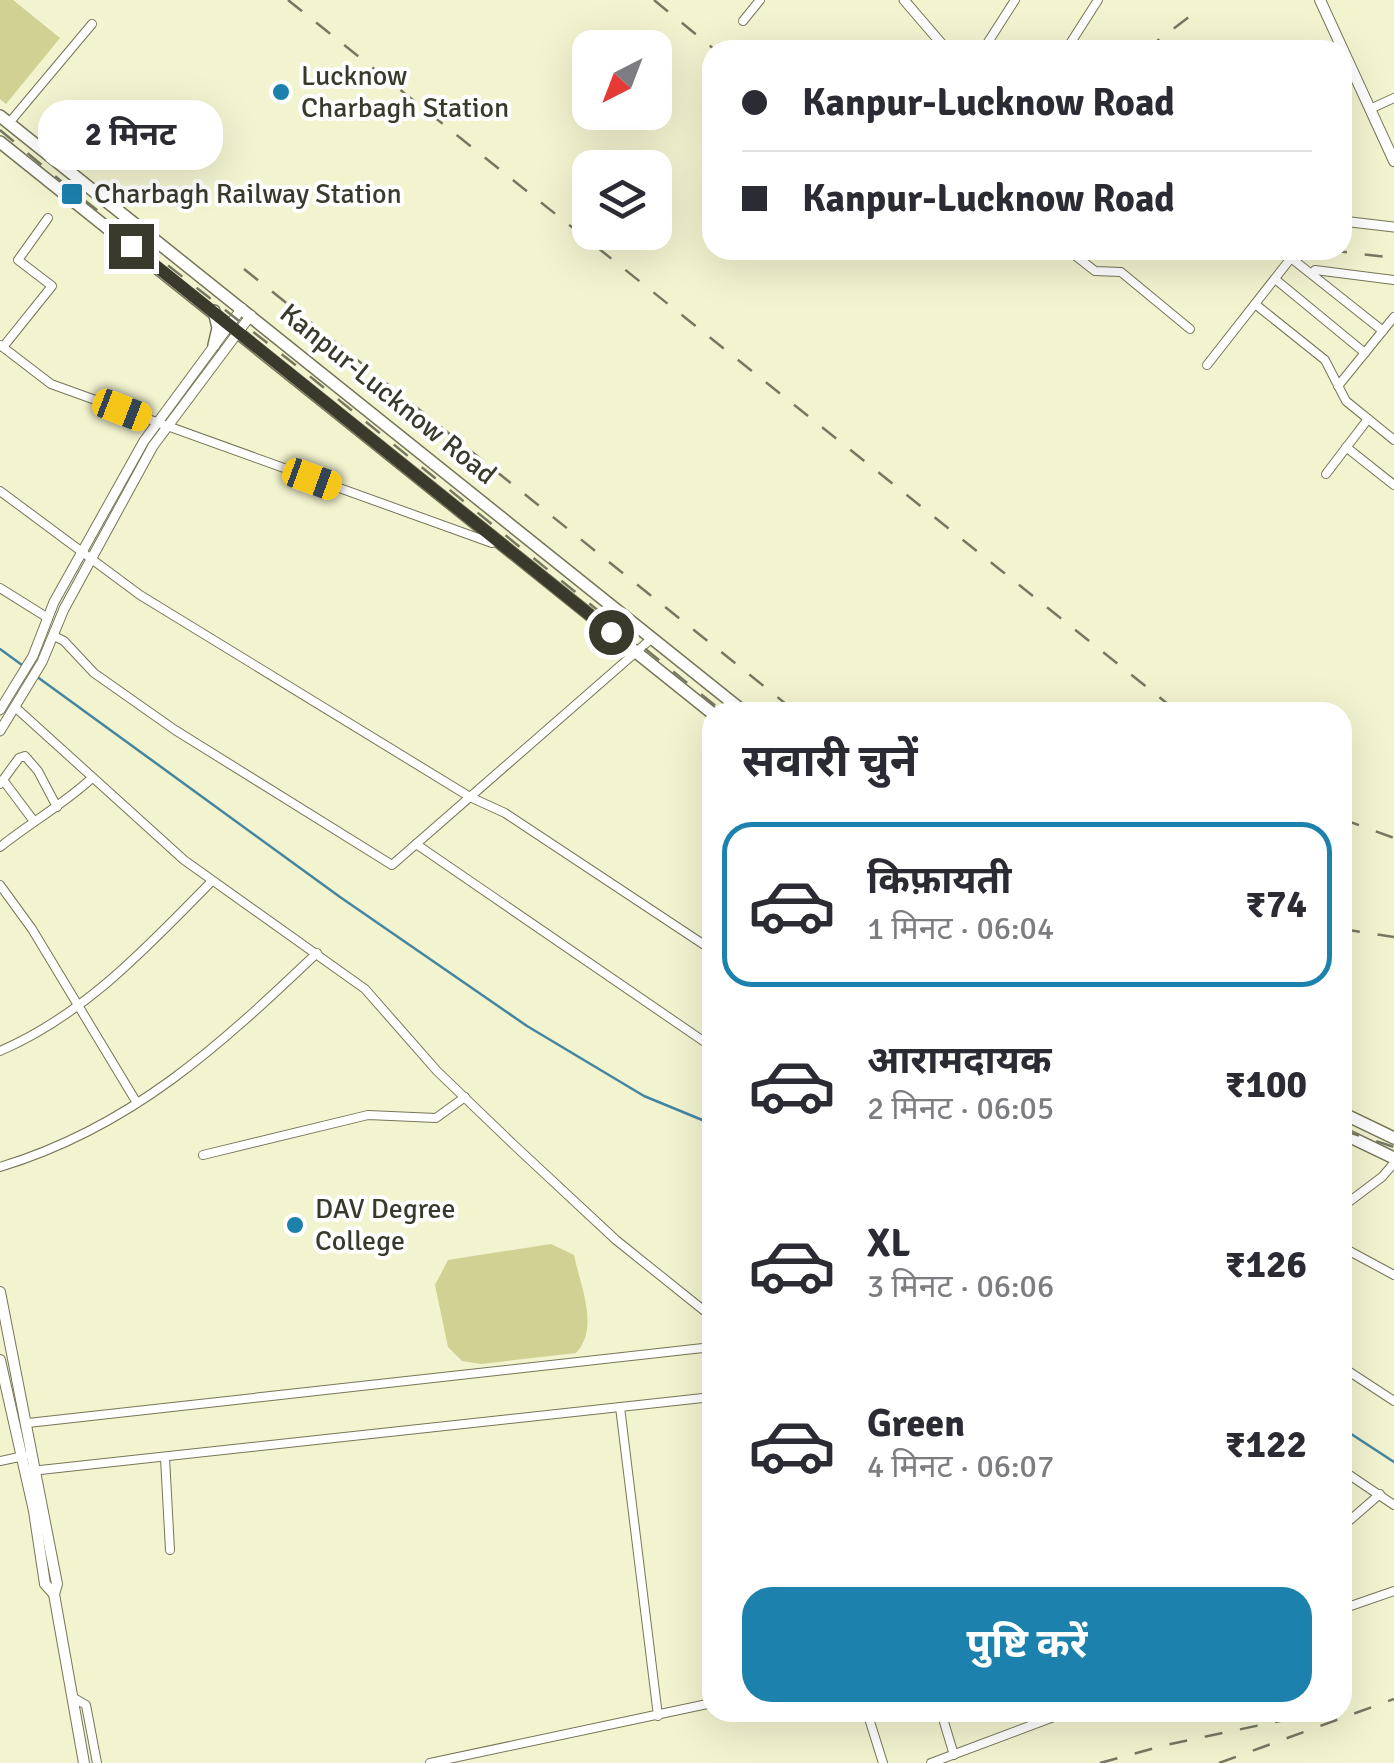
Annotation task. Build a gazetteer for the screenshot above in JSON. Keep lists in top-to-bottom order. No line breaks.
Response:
{"streets":{"main road":["Kanpur-Lucknow Road"]},"places":{"other":["Lucknow Charbagh Station","DAV Degree College"],"transit":["Charbagh Railway Station"]},"north":"bottom left","page":{"banner":["Kanpur-Lucknow Road","Kanpur-Lucknow Road"],"bubble":"2 मिनट","heading":"सवारी चुनें","list":[{"name":"किफ़ायती","note":"1 मिनट · 06:04","value":"₹74"},{"name":"आरामदायक","note":"2 मिनट · 06:05","value":"₹100"},{"name":"XL","note":"3 मिनट · 06:06","value":"₹126"},{"name":"Green","note":"4 मिनट · 06:07","value":"₹122"}],"buttons":"पुष्टि करें"}}
